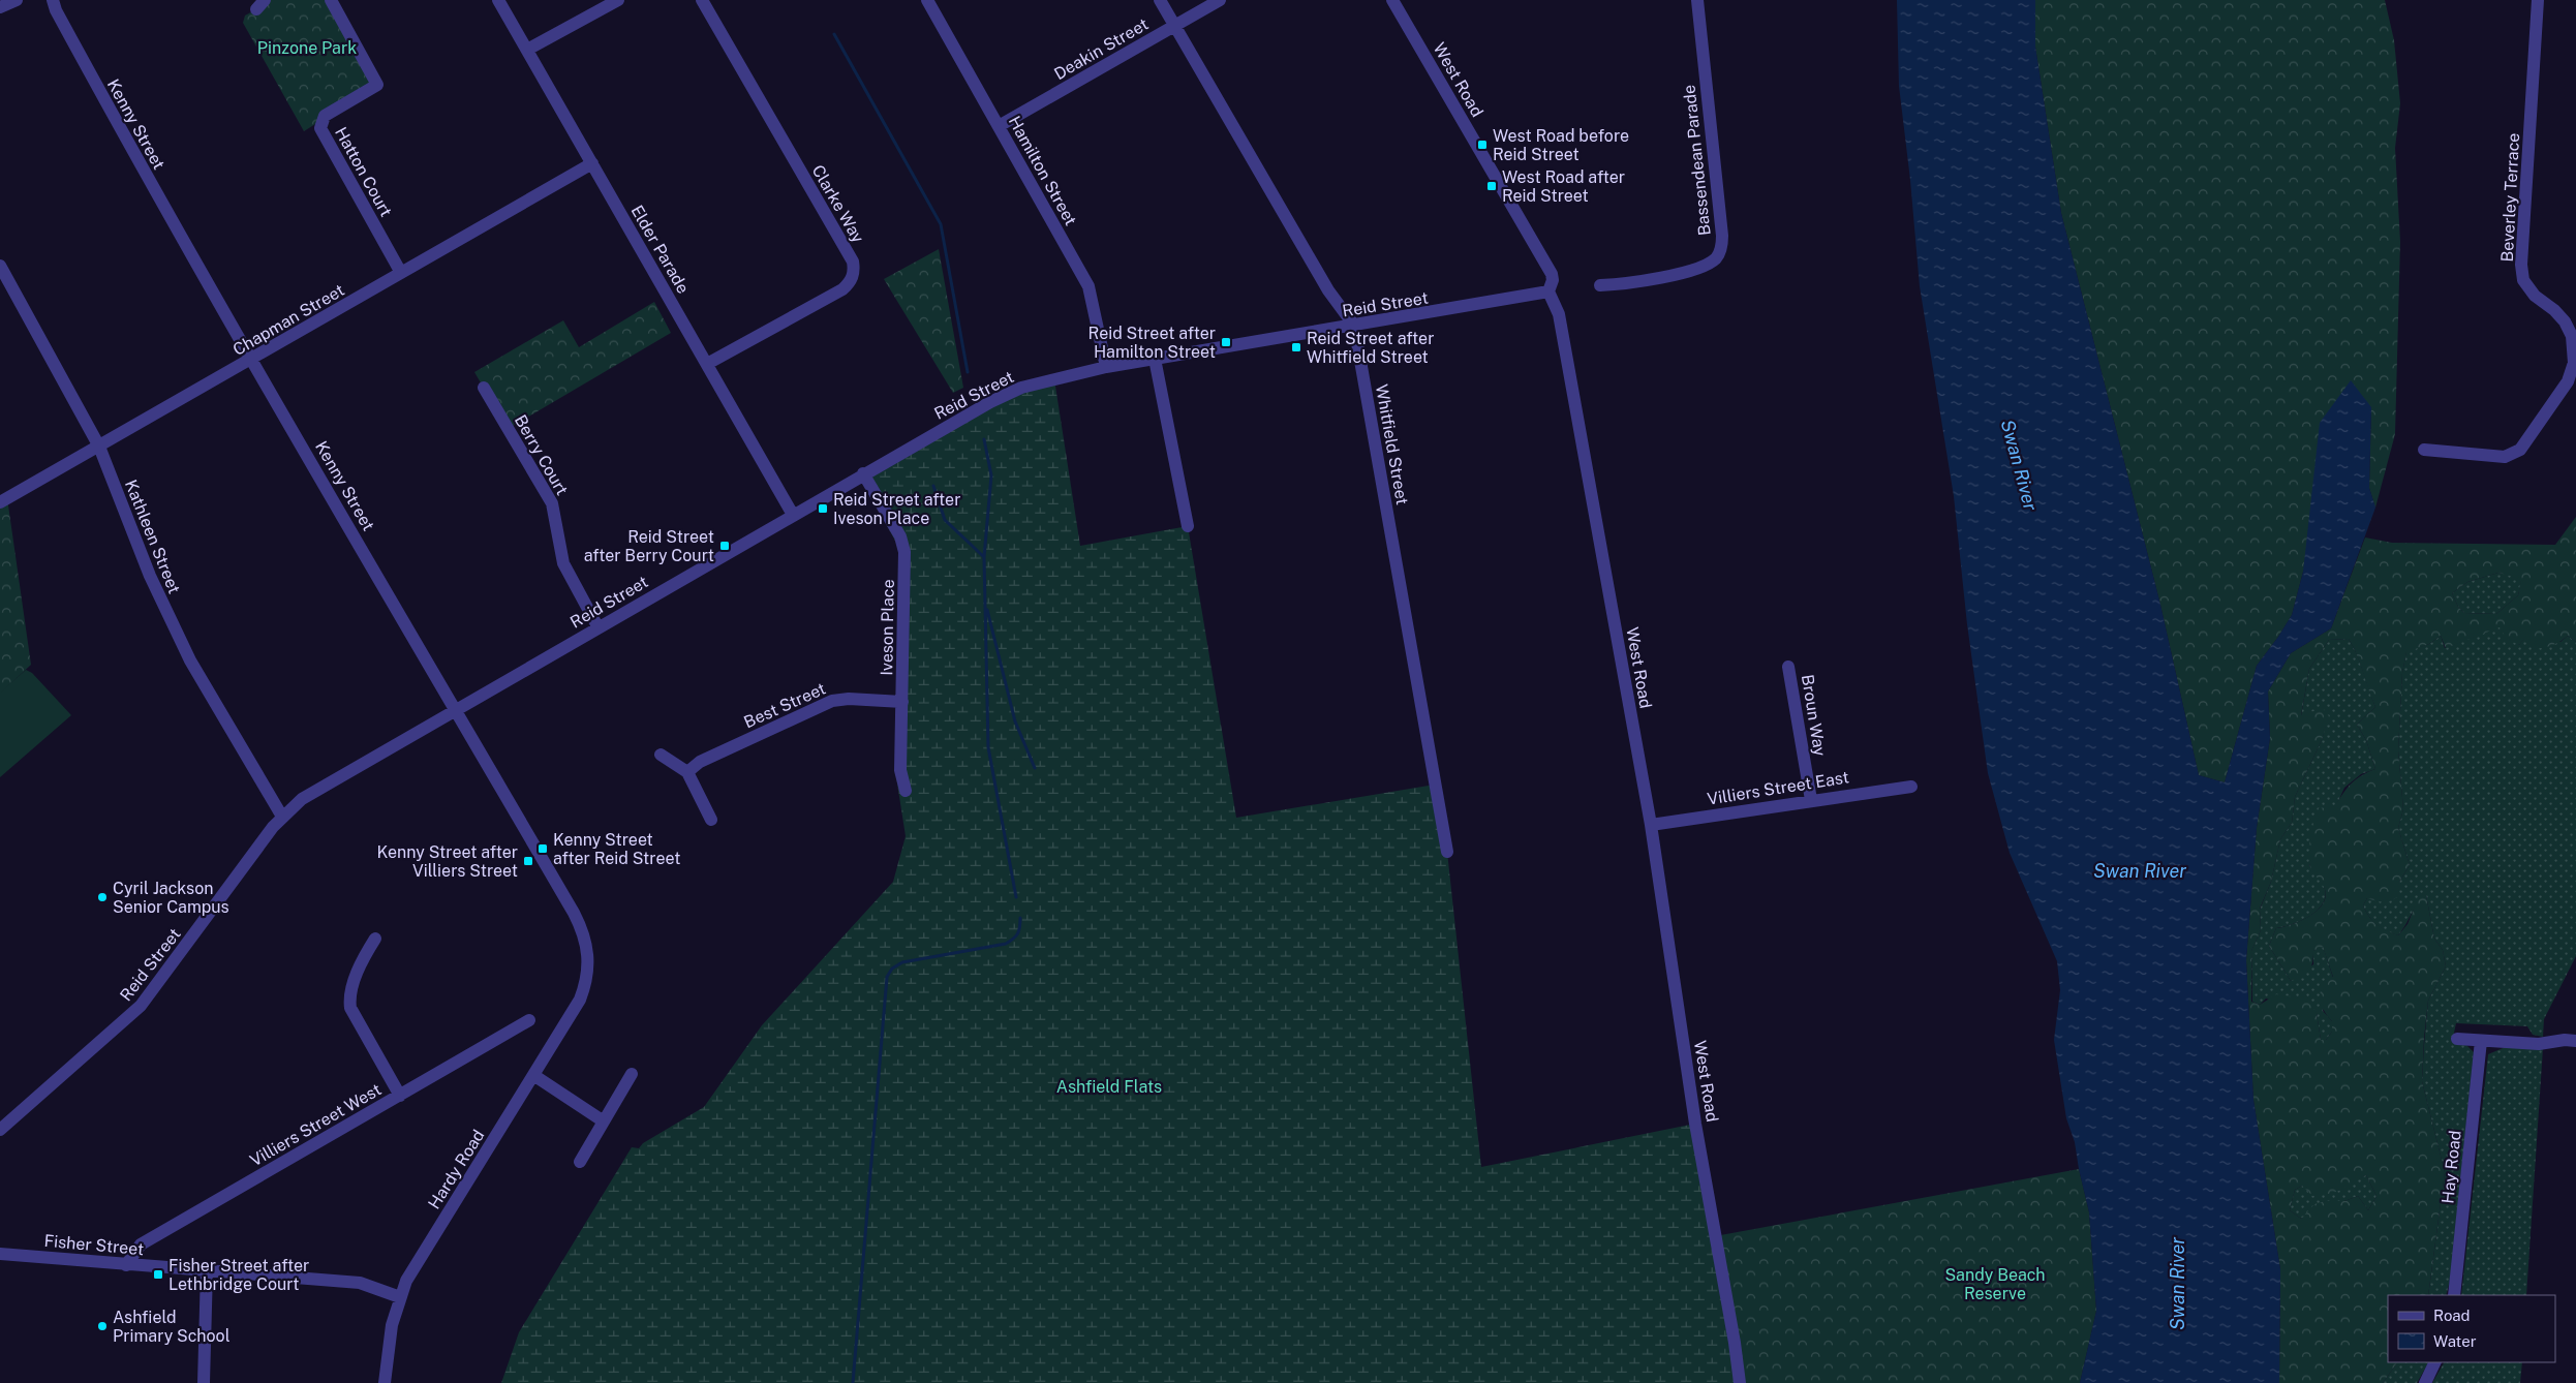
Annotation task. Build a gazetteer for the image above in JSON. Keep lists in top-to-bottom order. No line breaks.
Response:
{"streets":{"street":["Deakin Street","West Road","Kenny Street","Bassendean Parade","Hamilton Street","Hatton Court","Beverley Terrace","Clarke Way","Elder Parade","Reid Street","Chapman Street","Whitfield Street","Berry Court","Kathleen Street","Iveson Place","Best Street","Broun Way","Villiers Street East","Villiers Street West","Hay Road","Hardy Road","Fisher Street"]},"crossings":[["Deakin Street","Hamilton Street"],["Deakin Street","Whitfield Street"],["West Road","Reid Street"],["West Road","Villiers Street East"],["Kenny Street","Reid Street"],["Kenny Street","Chapman Street"],["Kenny Street","Hardy Road"],["Hamilton Street","Reid Street"],["Hatton Court","Chapman Street"],["Clarke Way","Elder Parade"],["Elder Parade","Reid Street"],["Elder Parade","Chapman Street"],["Reid Street","Whitfield Street"],["Reid Street","Berry Court"],["Reid Street","Kathleen Street"],["Reid Street","Iveson Place"],["Chapman Street","Kathleen Street"],["Iveson Place","Best Street"],["Broun Way","Villiers Street East"],["Villiers Street West","Fisher Street"],["Hardy Road","Fisher Street"]],"water":["Swan River"],"parks":["Pinzone Park","Ashfield Flats","Sandy Beach Reserve"],"places":{"transit":["West Road before Reid Street","West Road after Reid Street","Reid Street after Hamilton Street","Reid Street after Whitfield Street","Reid Street after Iveson Place","Reid Street after Berry Court","Kenny Street after Reid Street","Kenny Street after Villiers Street","Fisher Street after Lethbridge Court"],"other":["Cyril Jackson Senior Campus","Ashfield Primary School"]},"legend":["Road","Water"]}
